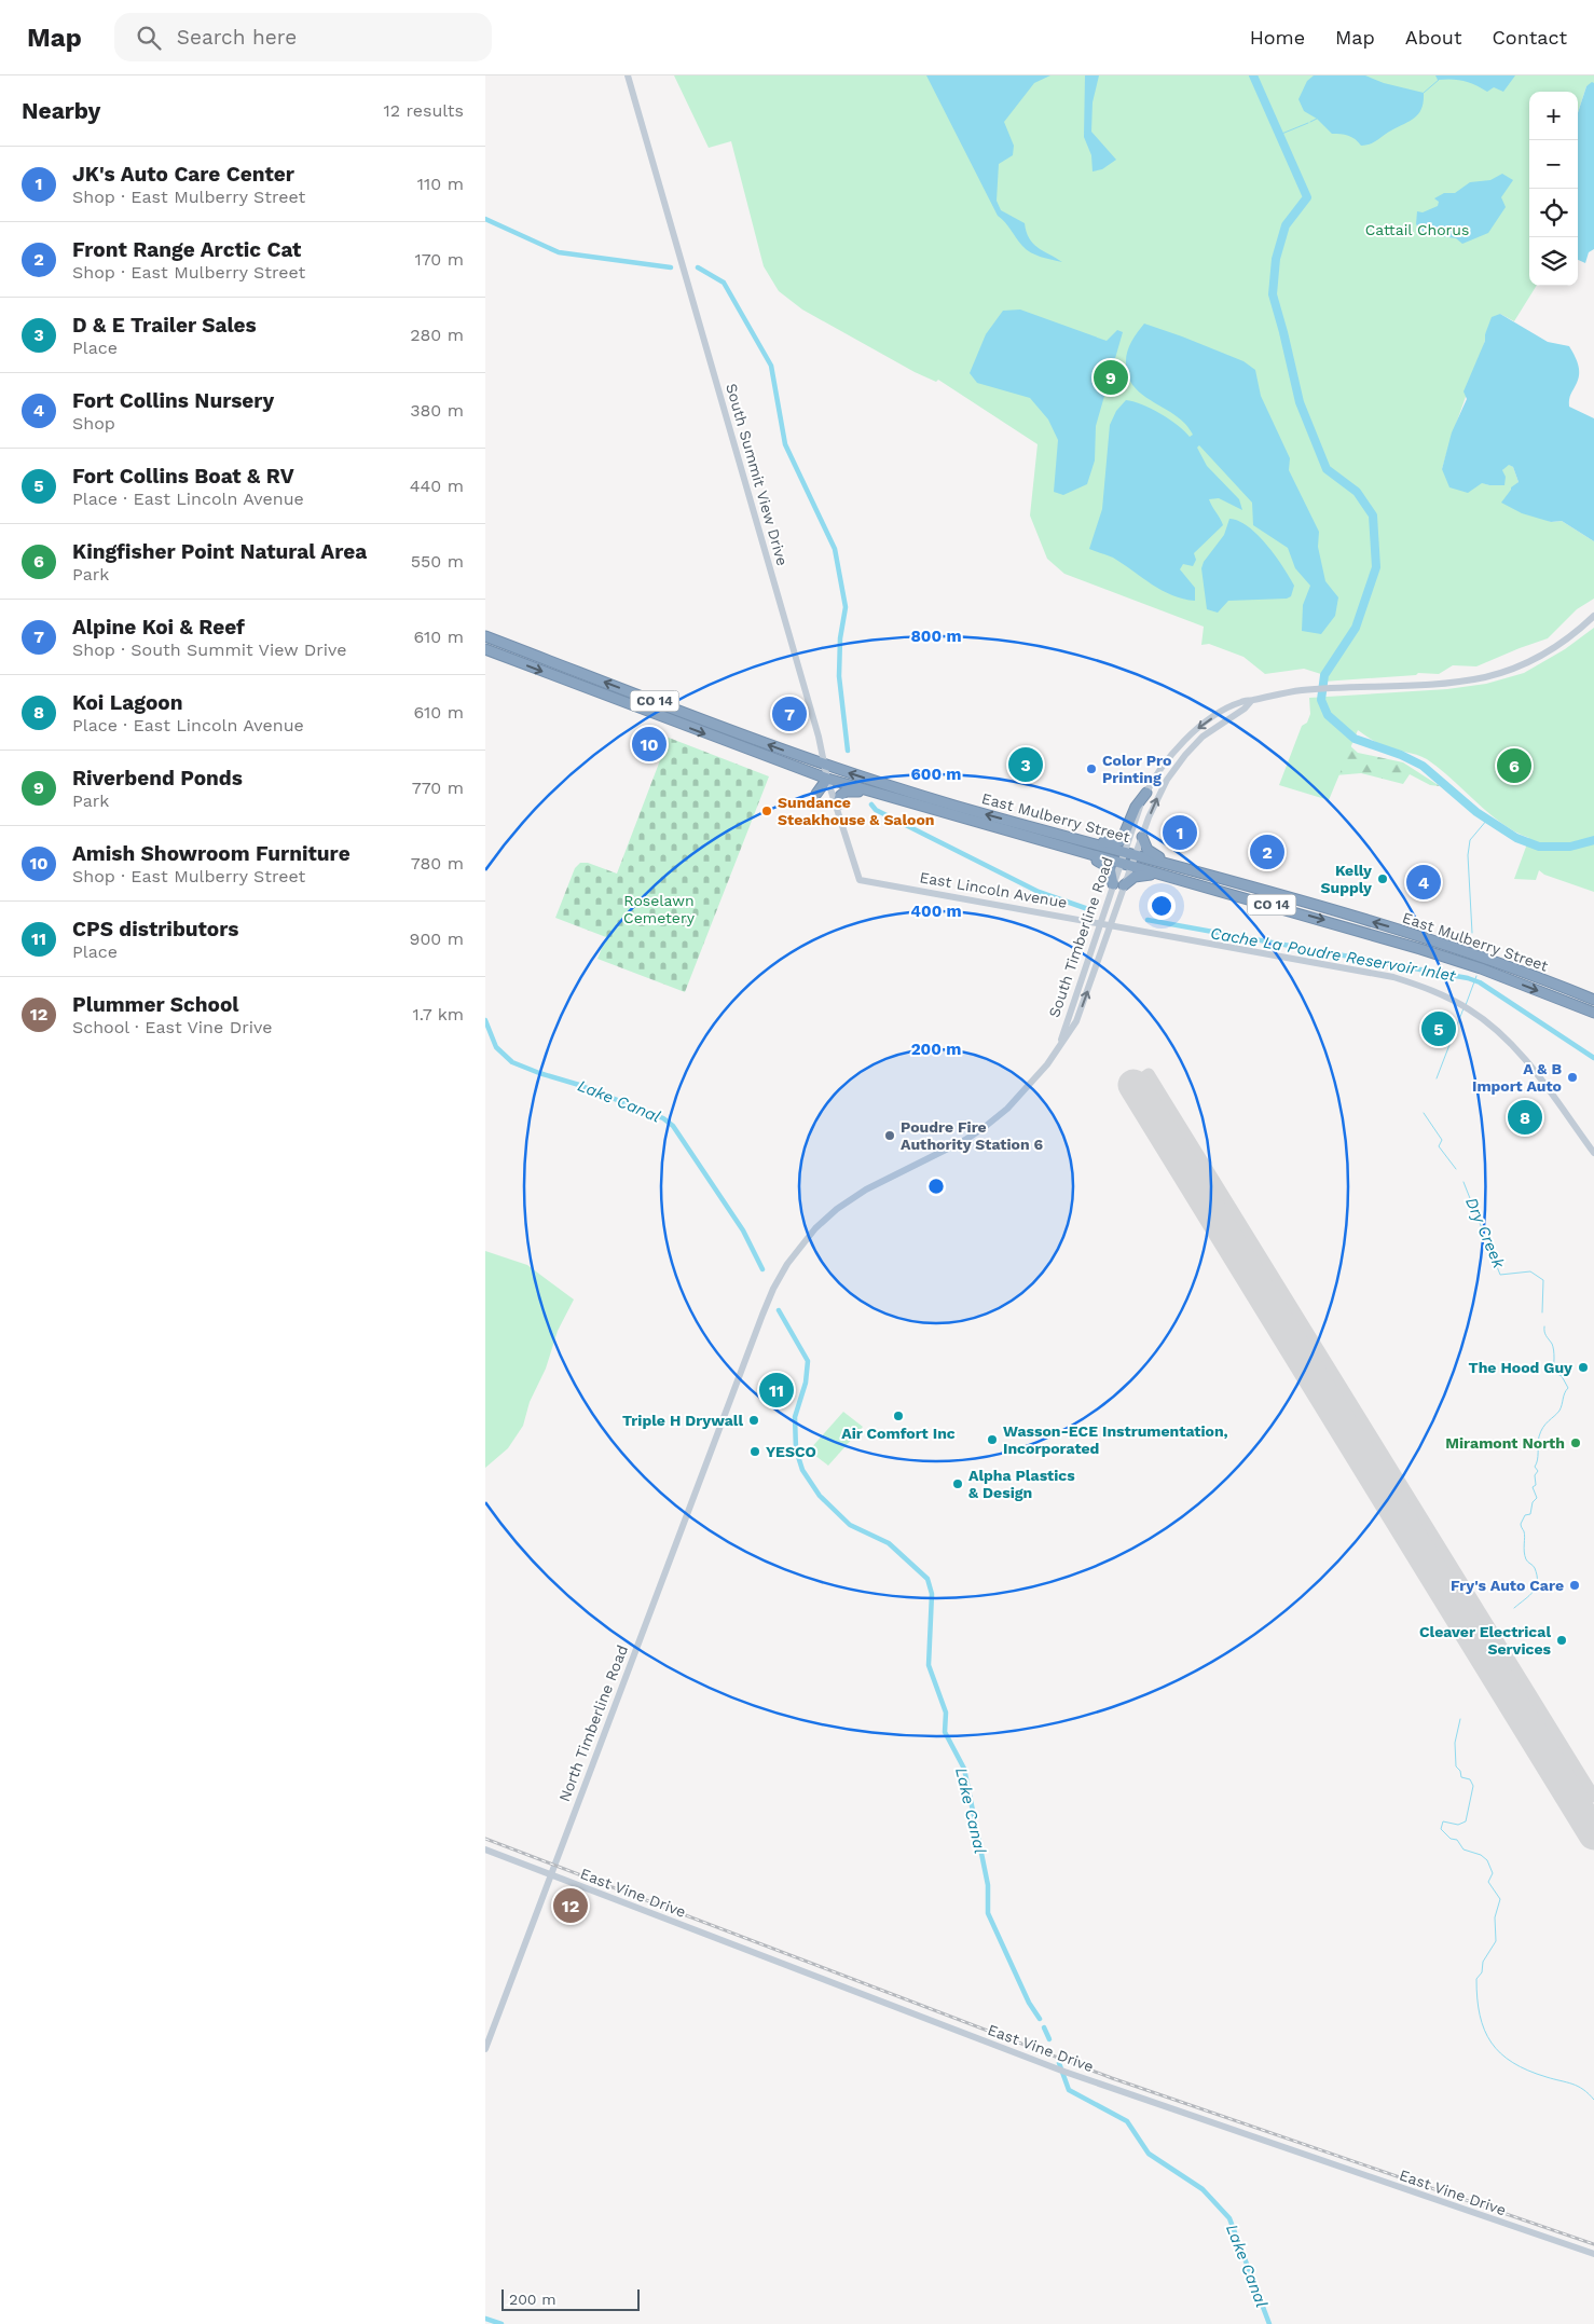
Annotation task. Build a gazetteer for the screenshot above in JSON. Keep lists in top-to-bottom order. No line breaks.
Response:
{"streets":{"highway":["CO 14","East Mulberry Street"],"main road":["South Summit View Drive","East Lincoln Avenue","South Timberline Road","North Timberline Road","East Vine Drive"]},"crossings":[["South Summit View Drive","East Mulberry Street"],["South Summit View Drive","East Lincoln Avenue"],["East Mulberry Street","South Timberline Road"],["East Lincoln Avenue","South Timberline Road"],["South Timberline Road","North Timberline Road"],["North Timberline Road","East Vine Drive"]],"water":["Cache La Poudre Reservoir Inlet","Lake Canal","Dry Creek"],"parks":["Cattail Chorus","Roselawn Cemetery"],"places":["Color Pro Printing","Sundance Steakhouse & Saloon","Kelly Supply","A & B Import Auto","Poudre Fire Authority Station 6","The Hood Guy","Air Comfort Inc","Triple H Drywall","Wasson-ECE Instrumentation, Incorporated","Miramont North","YESCO","Alpha Plastics & Design","Fry's Auto Care","Cleaver Electrical Services"],"scale_bar":"200 m","page":{"header":"Map","search":"Search here","nav":["Home","Map","About","Contact"],"heading":["Nearby","12 results"],"map_buttons":["+","−"],"list":[{"mark":"1","name":"JK's Auto Care Center","note":"Shop · East Mulberry Street","value":"110 m"},{"mark":"2","name":"Front Range Arctic Cat","note":"Shop · East Mulberry Street","value":"170 m"},{"mark":"3","name":"D & E Trailer Sales","note":"Place","value":"280 m"},{"mark":"4","name":"Fort Collins Nursery","note":"Shop","value":"380 m"},{"mark":"5","name":"Fort Collins Boat & RV","note":"Place · East Lincoln Avenue","value":"440 m"},{"mark":"6","name":"Kingfisher Point Natural Area","note":"Park","value":"550 m"},{"mark":"7","name":"Alpine Koi & Reef","note":"Shop · South Summit View Drive","value":"610 m"},{"mark":"8","name":"Koi Lagoon","note":"Place · East Lincoln Avenue","value":"610 m"},{"mark":"9","name":"Riverbend Ponds","note":"Park","value":"770 m"},{"mark":"10","name":"Amish Showroom Furniture","note":"Shop · East Mulberry Street","value":"780 m"},{"mark":"11","name":"CPS distributors","note":"Place","value":"900 m"},{"mark":"12","name":"Plummer School","note":"School · East Vine Drive","value":"1.7 km"}],"pins":["9","7","10","3","6","1","2","4","5","8","11","12"],"scale":"200 m"},"rings":["800 m","600 m","400 m","200 m"]}
